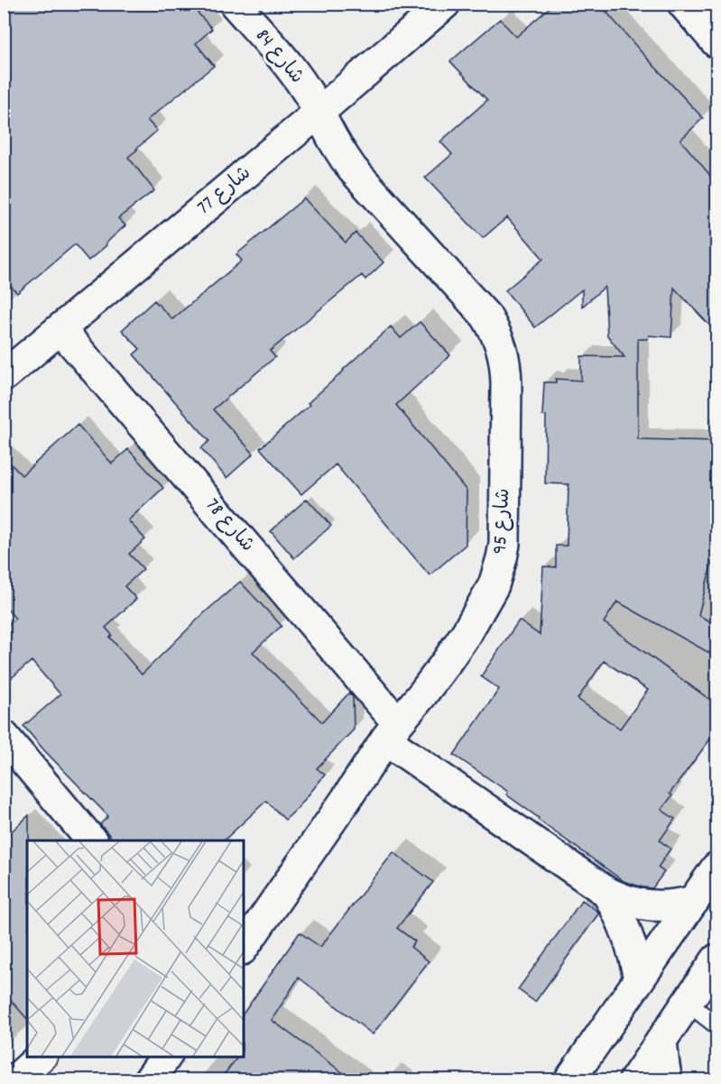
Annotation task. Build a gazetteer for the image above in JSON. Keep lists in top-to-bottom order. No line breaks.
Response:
{"streets":{"street":["شارع 84","شارع 77","شارع 95","شارع 78"]},"crossings":[["شارع 84","شارع 77"],["شارع 84","شارع 95"],["شارع 77","شارع 95"],["شارع 77","شارع 78"],["شارع 95","شارع 78"]]}
